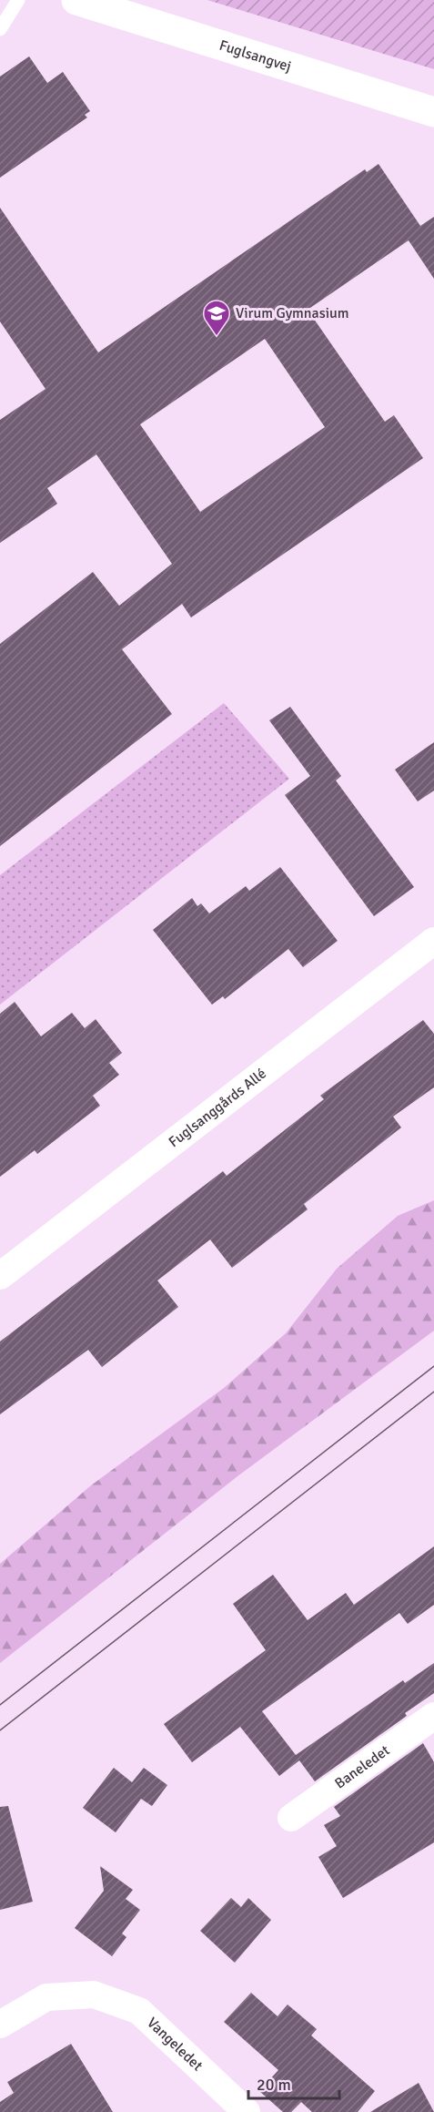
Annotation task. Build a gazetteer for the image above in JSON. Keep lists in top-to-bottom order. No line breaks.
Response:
{"streets":{"street":["Fuglsangvej","Fuglsanggårds Allé","Baneledet","Vangeledet"]},"places":{"school or university":["Virum Gymnasium"]},"scale_bar":"20 m"}
